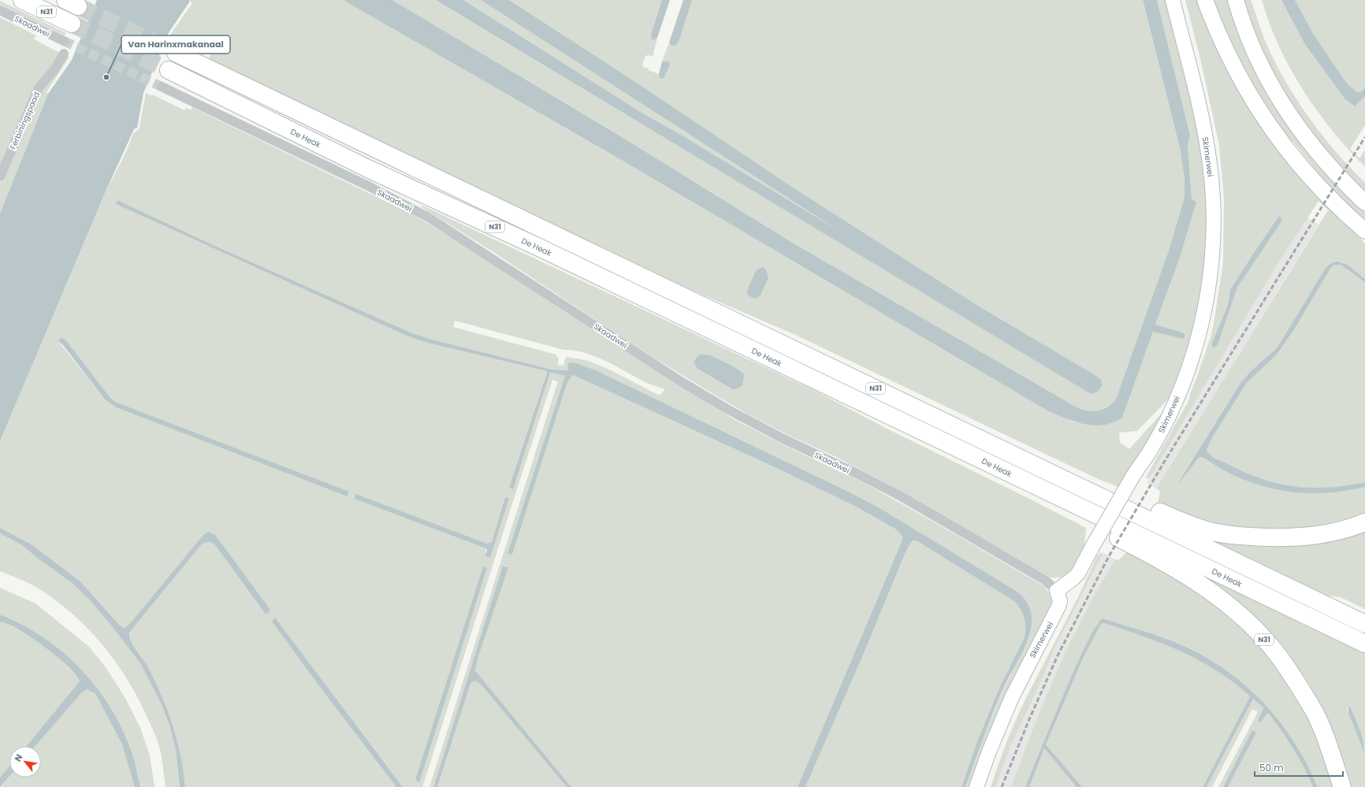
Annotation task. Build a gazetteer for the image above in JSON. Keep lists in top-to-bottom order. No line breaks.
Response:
{"streets":{"highway":["N31","De Heak"],"street":["Skaadwei","Ferbiningspaad","Skimerwei"]},"crossings":[["N31","De Heak"],["Skaadwei","Skimerwei"]],"places":["Van Harinxmakanaal"],"scale_bar":"50 m","north":"top left"}
